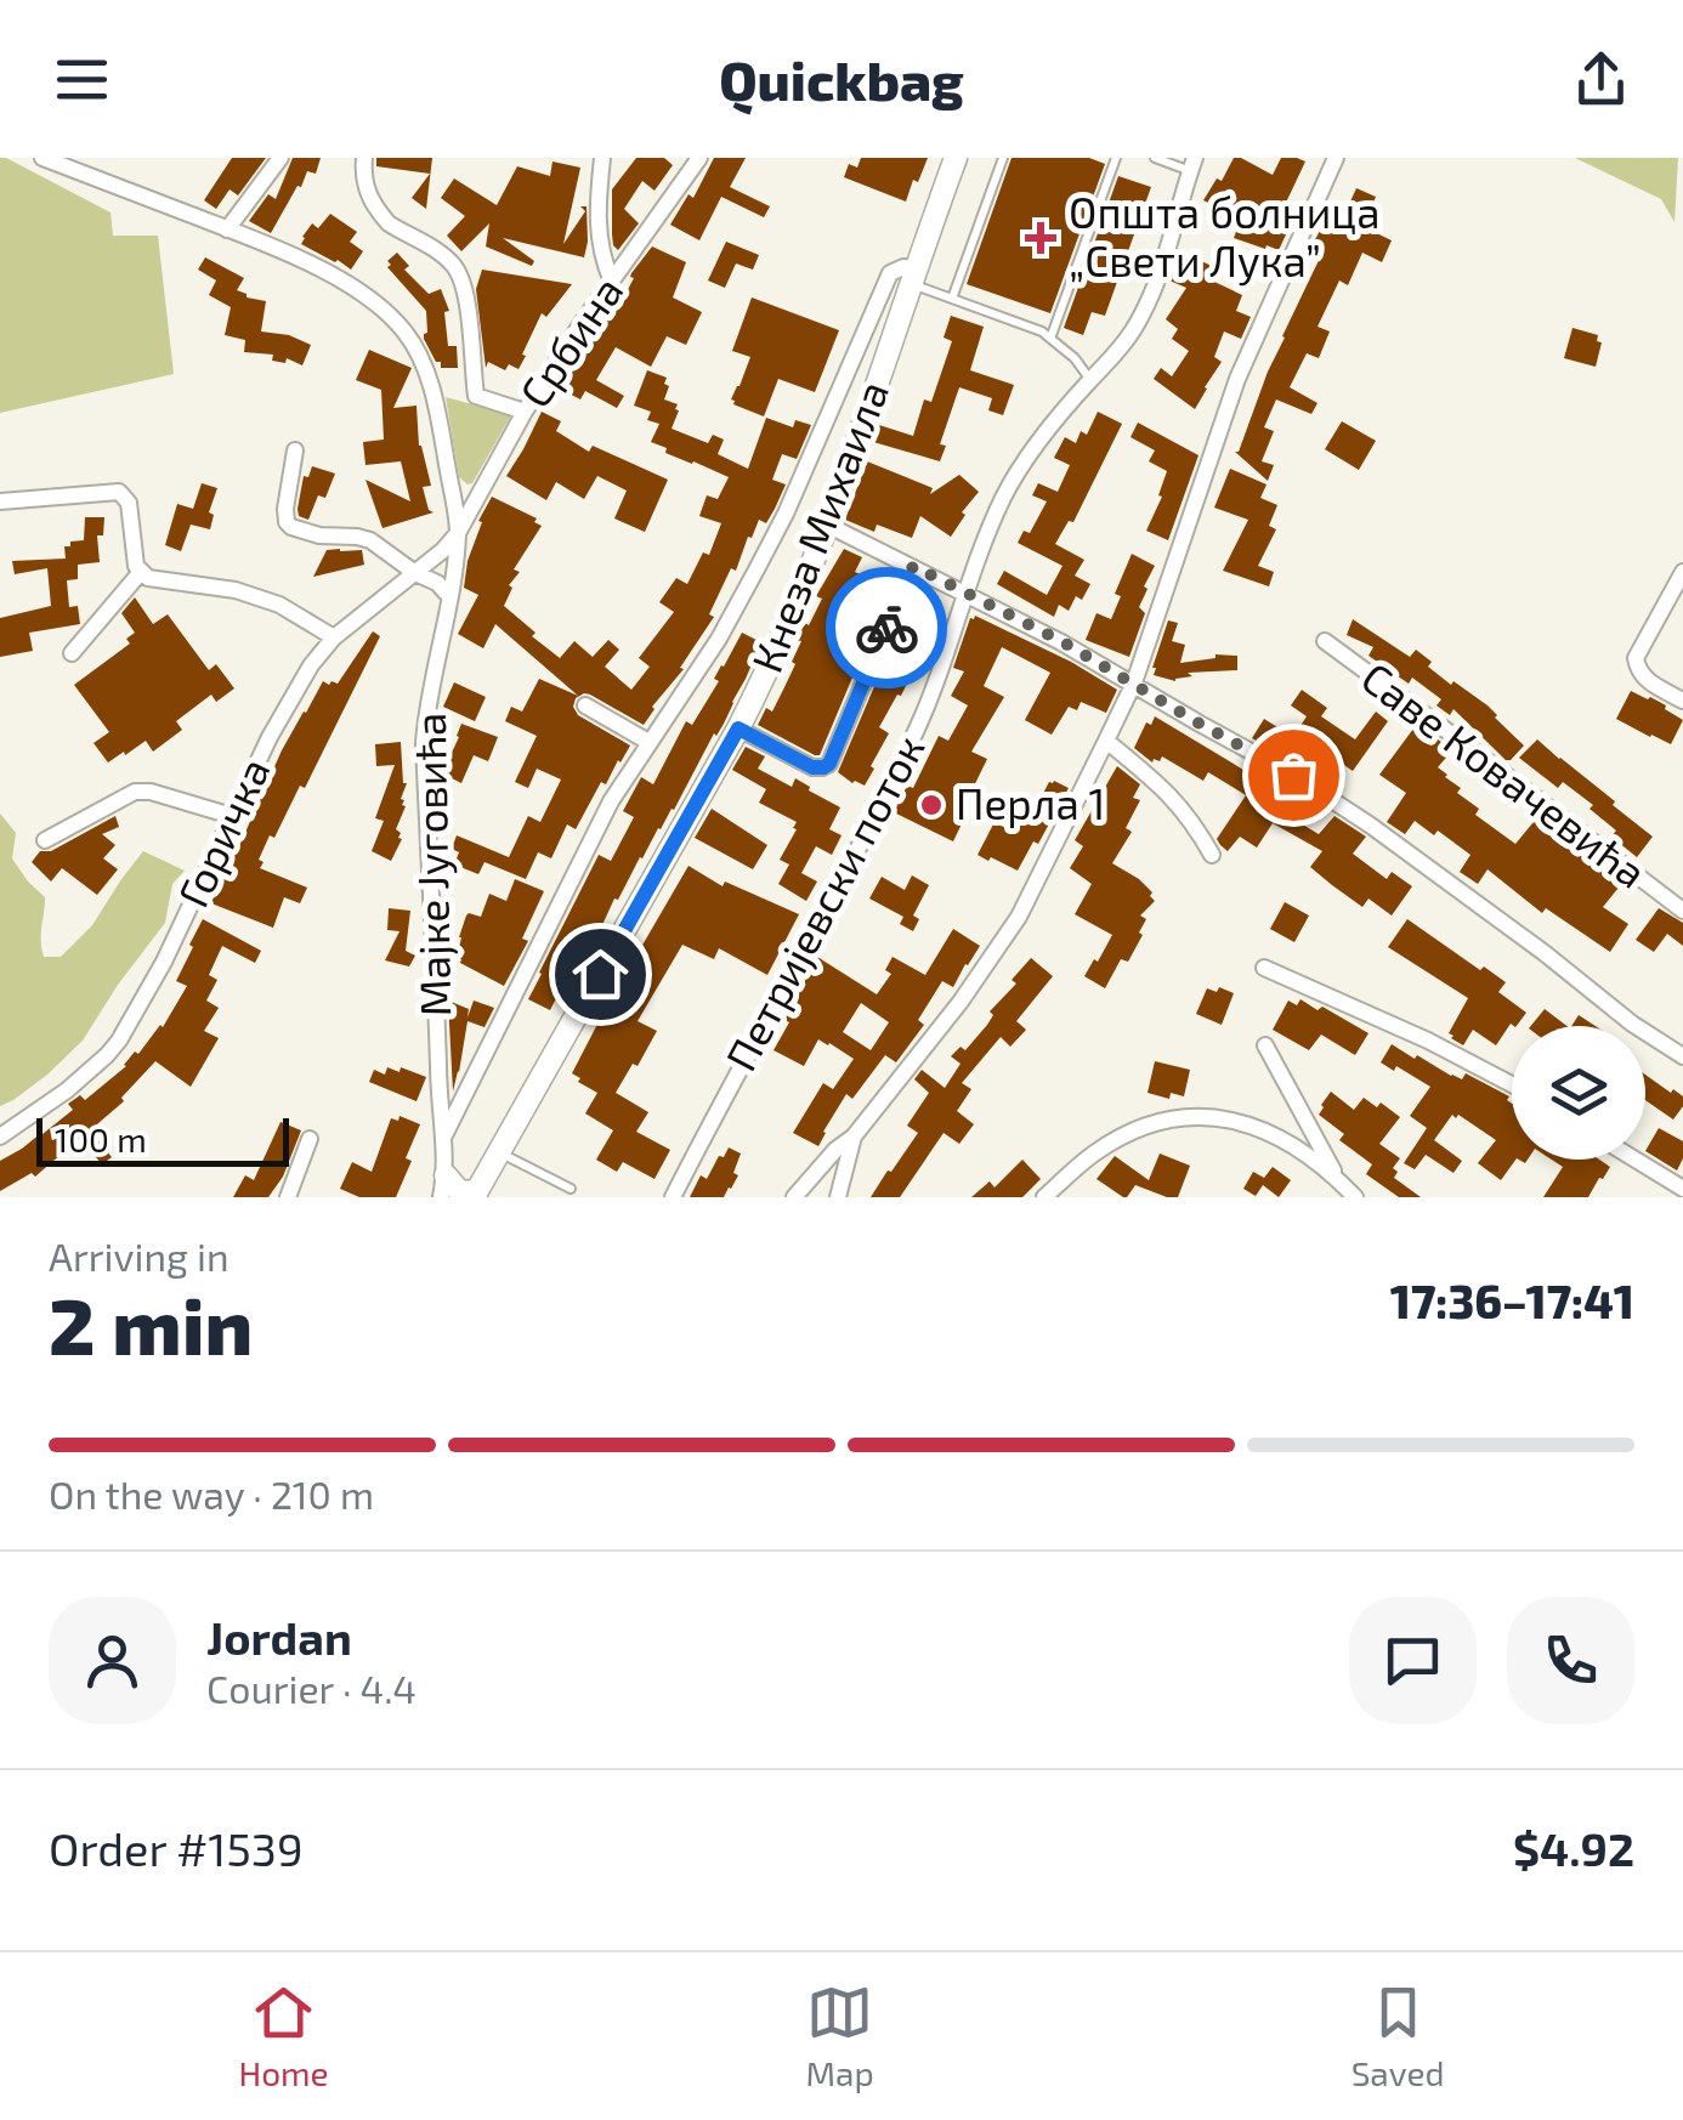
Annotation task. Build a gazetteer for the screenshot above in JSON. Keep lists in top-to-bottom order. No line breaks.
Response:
{"streets":{"main road":["Кнеза Михаила"],"street":["Србина","Саве Ковачевића","Горичка","Мајке Југовића","Петријевски поток"]},"crossings":[["Србина","Горичка"],["Србина","Мајке Југовића"],["Горичка","Мајке Југовића"]],"places":{"health":["Општа болница „Свети Лука”"],"other":["Перла 1"]},"scale_bar":"100 m","page":{"header":"Quickbag","scale":"100 m","heading":["2 min","Arriving in","17:36–17:41"],"panel":["Jordan","Courier · 4.4","Order #1539","$4.92"],"bar":"On the way · 210 m","tabs":["Home","Map","Saved"]}}
